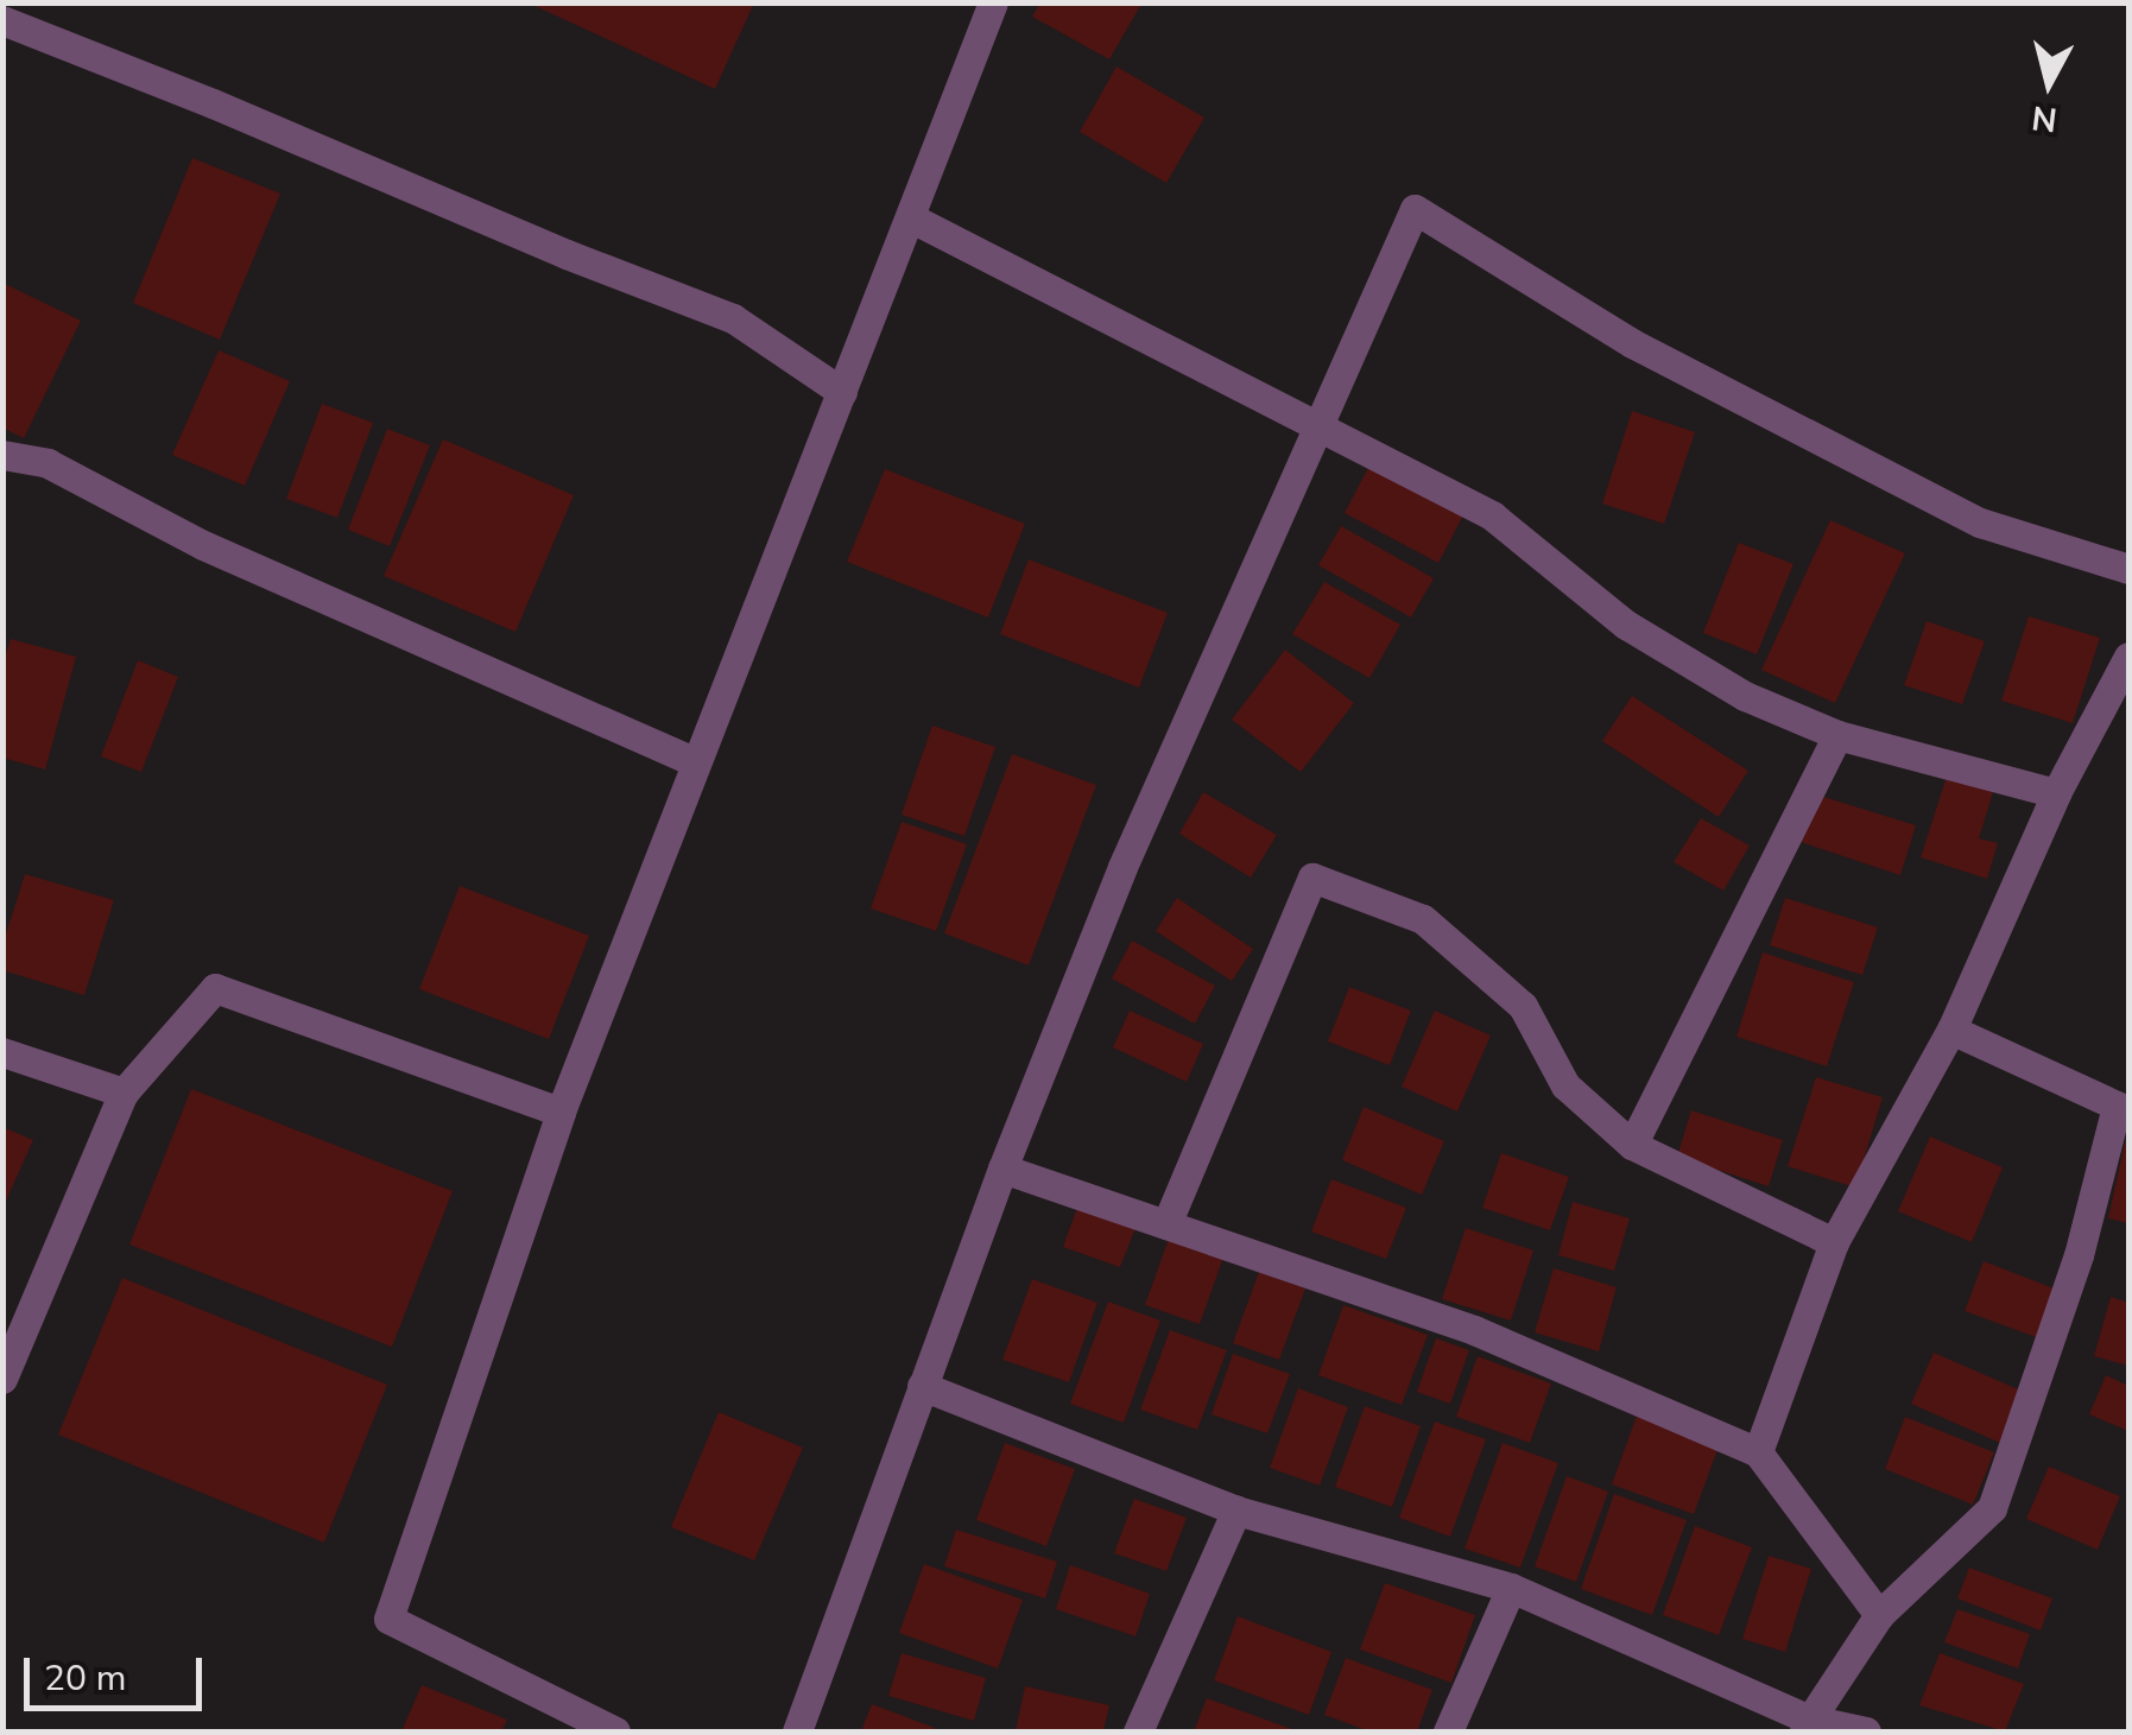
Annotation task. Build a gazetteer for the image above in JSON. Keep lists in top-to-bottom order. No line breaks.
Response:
{"scale_bar":"20 m","north":"bottom"}
